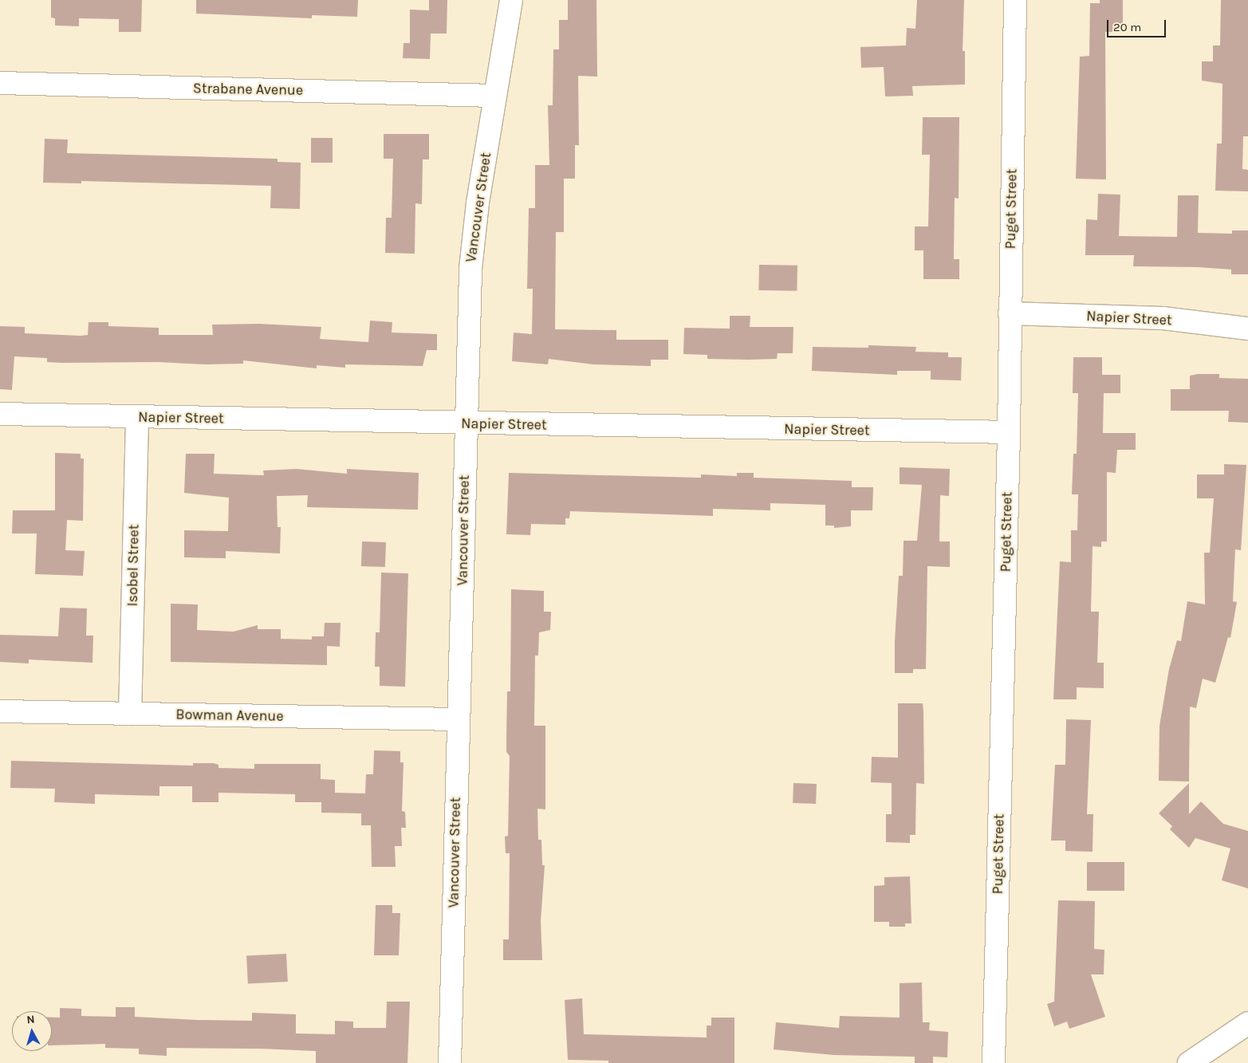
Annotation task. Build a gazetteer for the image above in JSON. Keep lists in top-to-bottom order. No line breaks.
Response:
{"streets":{"street":["Strabane Avenue","Vancouver Street","Puget Street","Napier Street","Isobel Street","Bowman Avenue"]},"crossings":[["Strabane Avenue","Vancouver Street"],["Vancouver Street","Napier Street"],["Vancouver Street","Bowman Avenue"],["Puget Street","Napier Street"],["Napier Street","Isobel Street"],["Isobel Street","Bowman Avenue"]],"scale_bar":"20 m","north":"top"}
